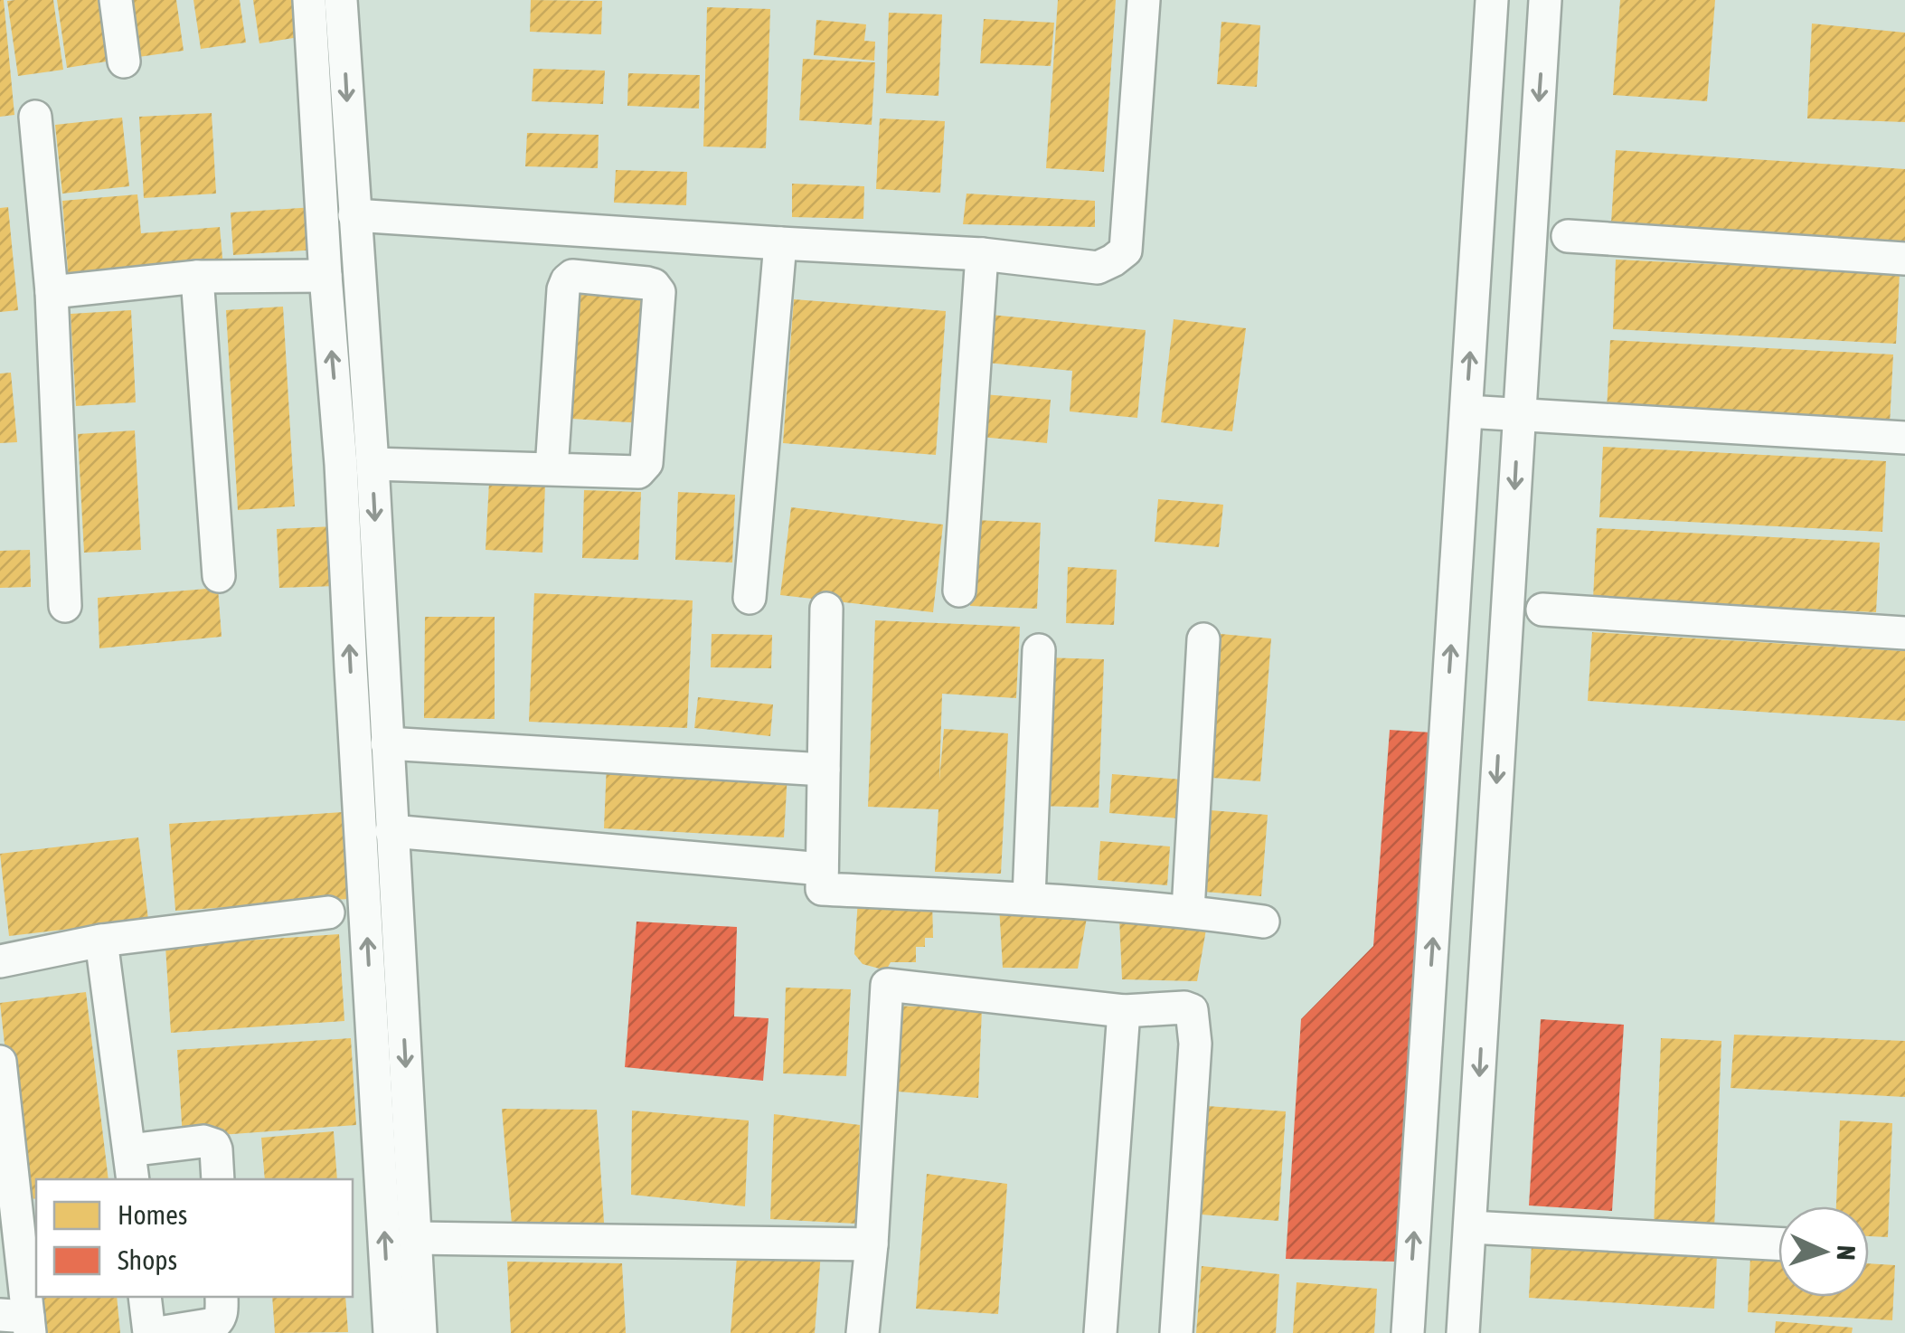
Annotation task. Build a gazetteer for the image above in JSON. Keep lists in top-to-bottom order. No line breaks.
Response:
{"legend":["Homes","Shops"],"north":"right"}
